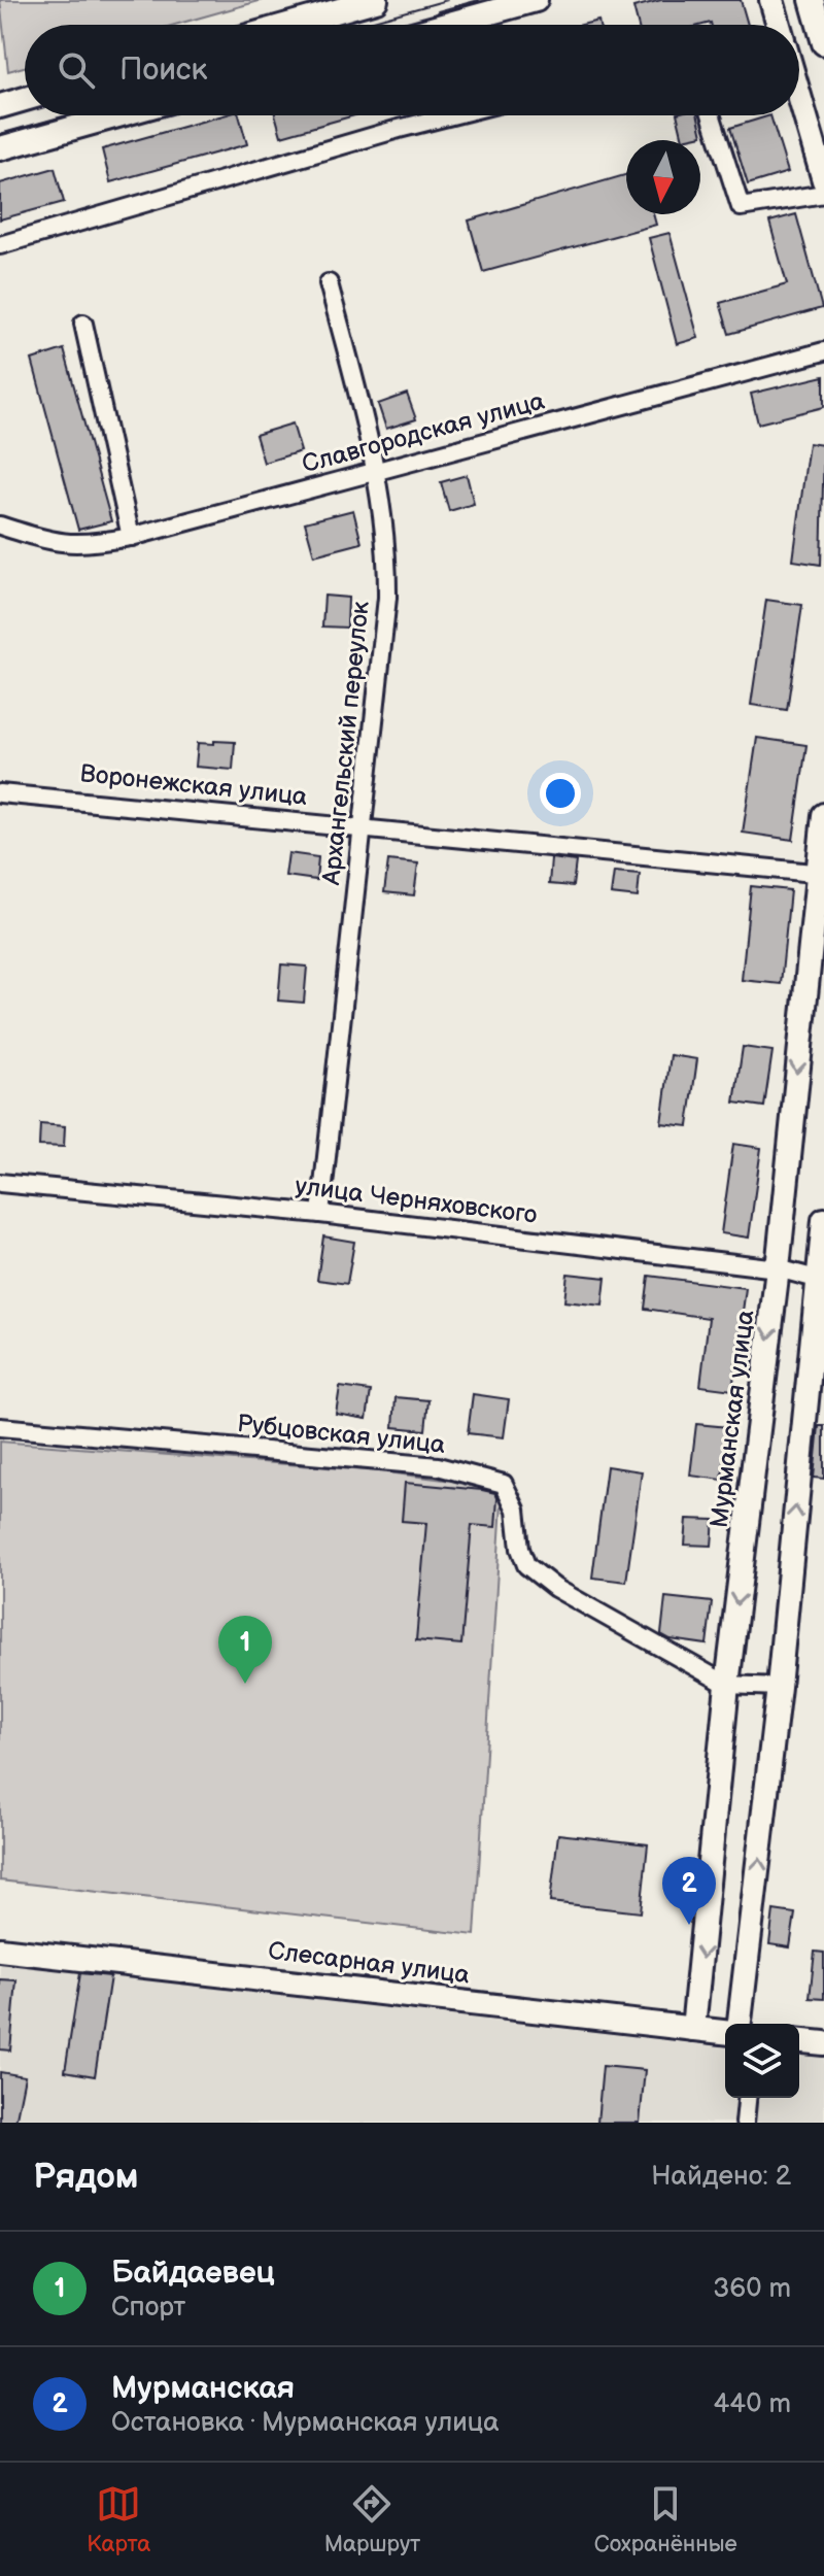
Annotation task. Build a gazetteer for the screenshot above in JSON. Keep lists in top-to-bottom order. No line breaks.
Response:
{"streets":{"main road":["Мурманская улица","Слесарная улица"],"street":["Славгородская улица","Архангельский переулок","Воронежская улица","улица Черняховского","Рубцовская улица"]},"crossings":[["Славгородская улица","Архангельский переулок"],["Архангельский переулок","Воронежская улица"],["Архангельский переулок","улица Черняховского"],["Воронежская улица","Мурманская улица"],["улица Черняховского","Мурманская улица"],["Мурманская улица","Рубцовская улица"],["Мурманская улица","Слесарная улица"]],"north":"bottom","page":{"search":"Поиск","pins":["1","2"],"heading":["Рядом","Найдено: 2"],"list":[{"mark":"1","name":"Байдаевец","note":"Спорт","value":"360 m"},{"mark":"2","name":"Мурманская","note":"Остановка · Мурманская улица","value":"440 m"}],"nav":["Карта","Маршрут","Сохранённые"]}}
